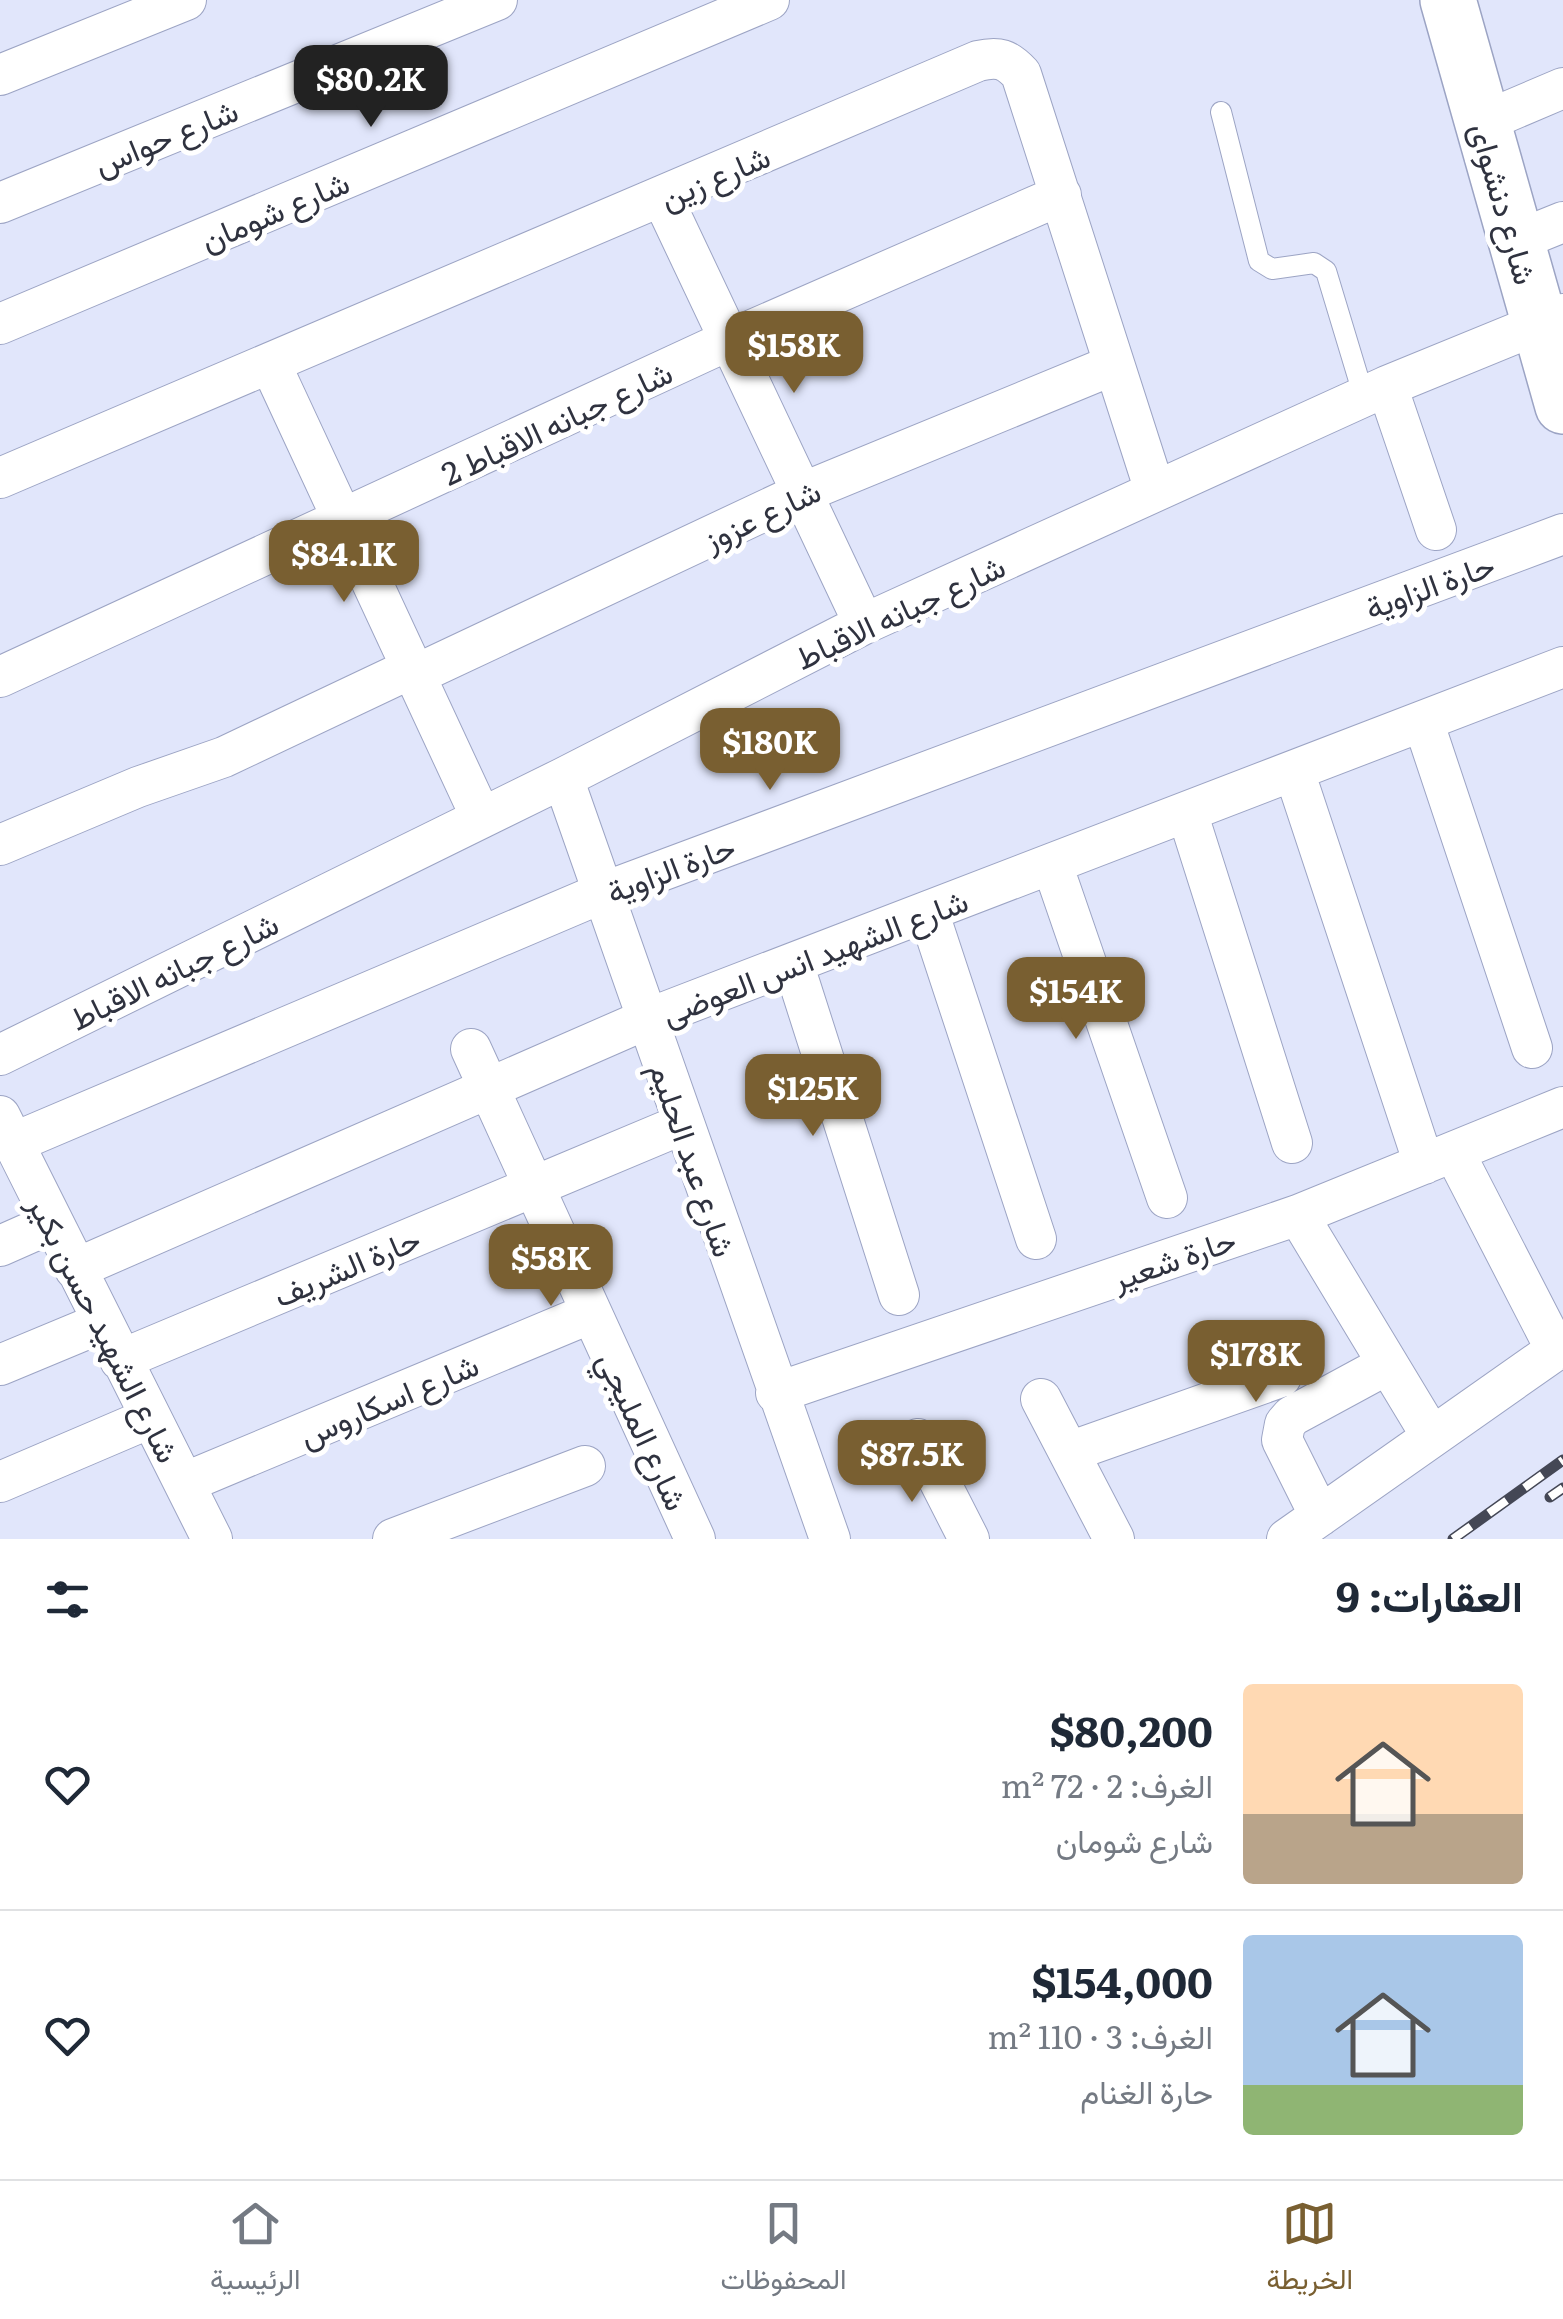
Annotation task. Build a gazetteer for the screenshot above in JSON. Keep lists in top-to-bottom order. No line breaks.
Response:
{"streets":{"street":["شارع حواس","شارع زين","شارع دنشواى","شارع شومان","شارع جبانه الاقباط 2","شارع عزوز","حارة الزاوية","شارع جبانه الاقباط","شارع الشهيد انس العوضى","شارع عبد الحليم","حارة شعير","حارة الشريف","شارع الشهيد حسن بكير","شارع اسكاروس","شارع المليجي"]},"crossings":[["شارع زين","شارع جبانه الاقباط 2"],["شارع زين","شارع عزوز"],["شارع زين","شارع جبانه الاقباط"],["شارع دنشواى","شارع جبانه الاقباط"],["حارة الزاوية","شارع عبد الحليم"],["حارة الزاوية","شارع الشهيد حسن بكير"],["شارع جبانه الاقباط","شارع عبد الحليم"],["شارع الشهيد انس العوضى","شارع عبد الحليم"],["شارع الشهيد انس العوضى","شارع الشهيد حسن بكير"],["شارع الشهيد انس العوضى","شارع المليجي"],["شارع عبد الحليم","حارة شعير"],["شارع عبد الحليم","حارة الشريف"],["حارة الشريف","شارع الشهيد حسن بكير"],["حارة الشريف","شارع المليجي"],["شارع الشهيد حسن بكير","شارع اسكاروس"],["شارع اسكاروس","شارع المليجي"]],"page":{"price":["$80.2K","$158K","$84.1K","$180K","$154K","$125K","$58K","$178K","$87.5K"],"heading":"العقارات: 9","list":[{"name":"$80,200","note":"الغرف: 2 · 72 m² · شارع شومان"},{"name":"$154,000","note":"الغرف: 3 · 110 m² · حارة الغنام"}],"tabs":["الخريطة","المحفوظات","الرئيسية"]}}
